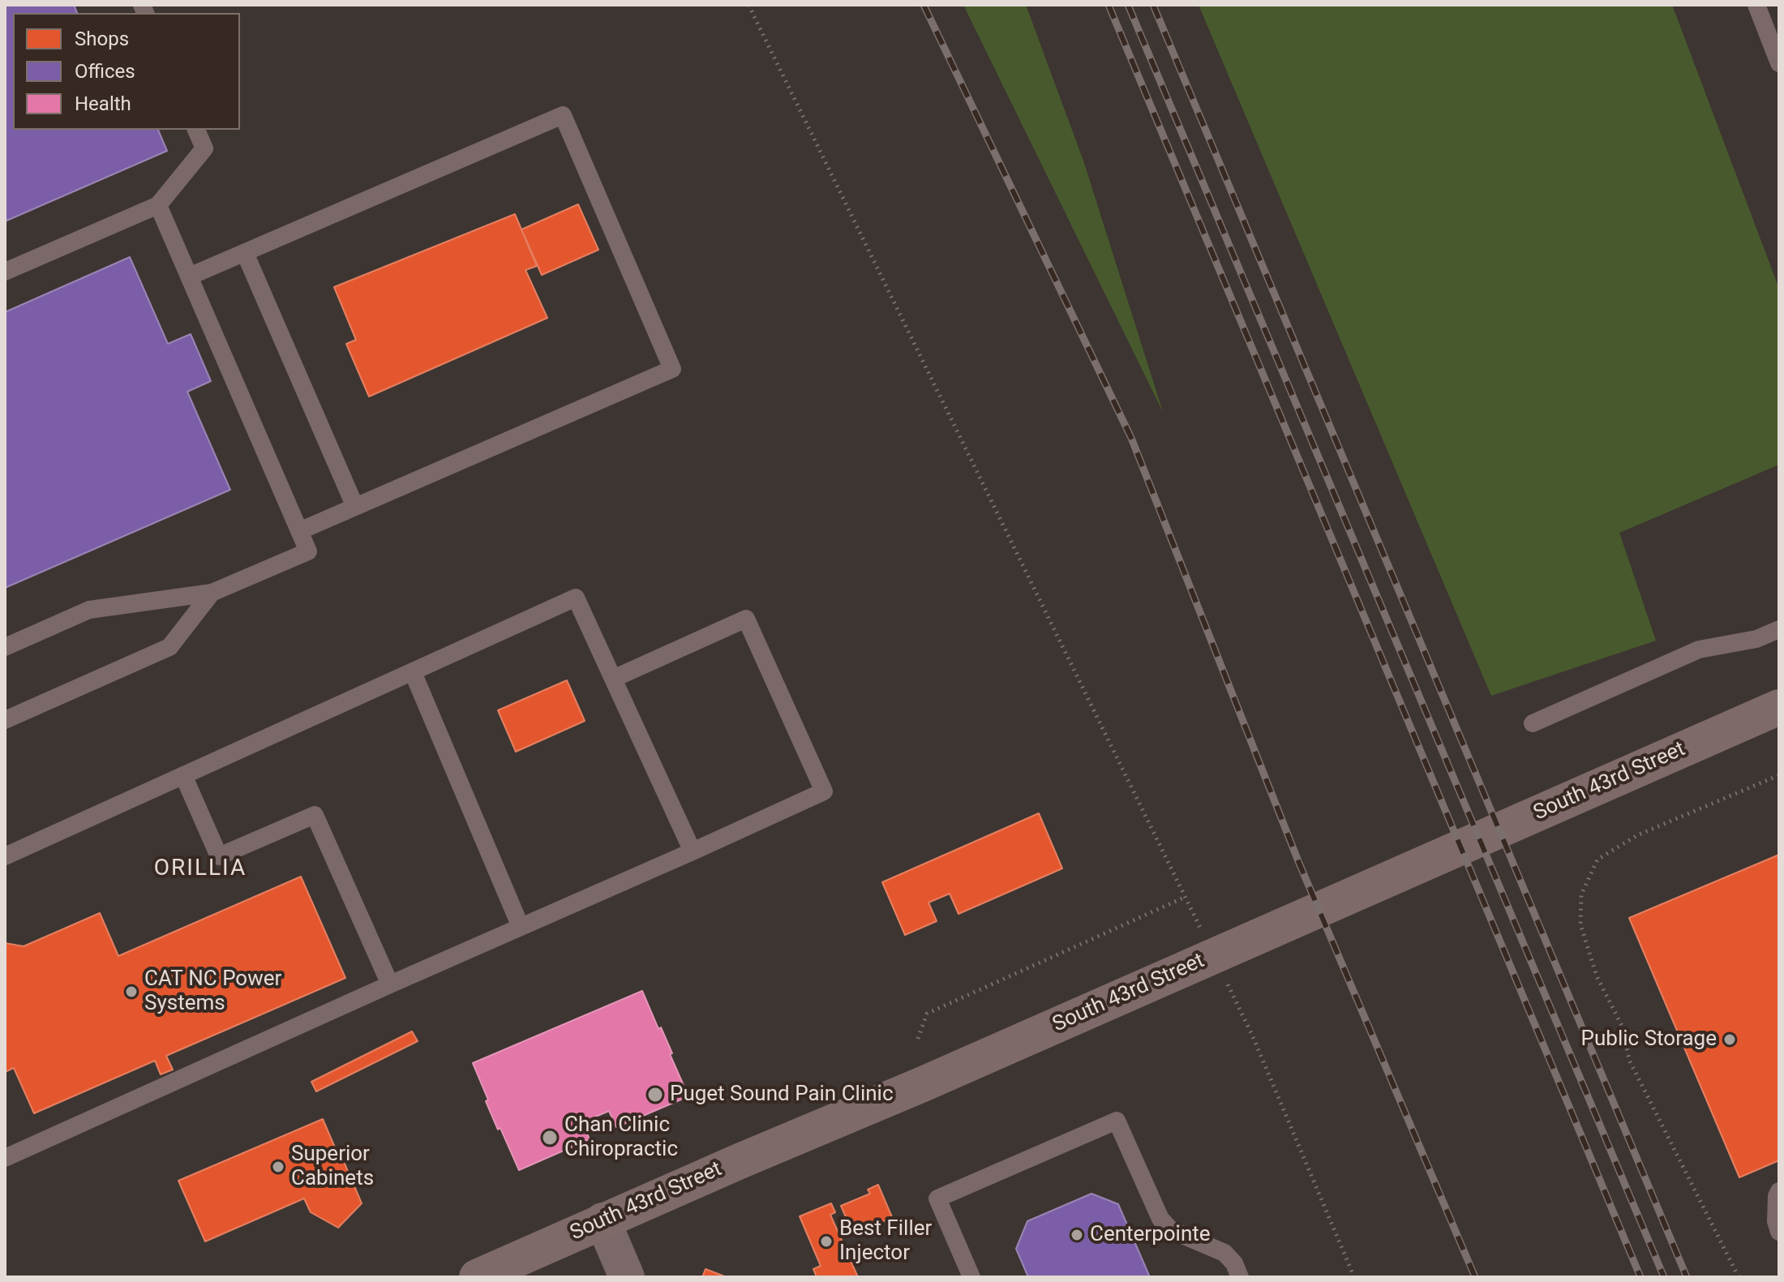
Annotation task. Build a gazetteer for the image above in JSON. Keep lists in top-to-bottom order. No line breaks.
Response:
{"streets":{"main road":["South 43rd Street"]},"districts":["ORILLIA"],"places":["CAT NC Power Systems","Public Storage","Puget Sound Pain Clinic","Chan Clinic Chiropractic","Superior Cabinets","Centerpointe","Best Filler Injector"],"legend":["Shops","Offices","Health"]}
